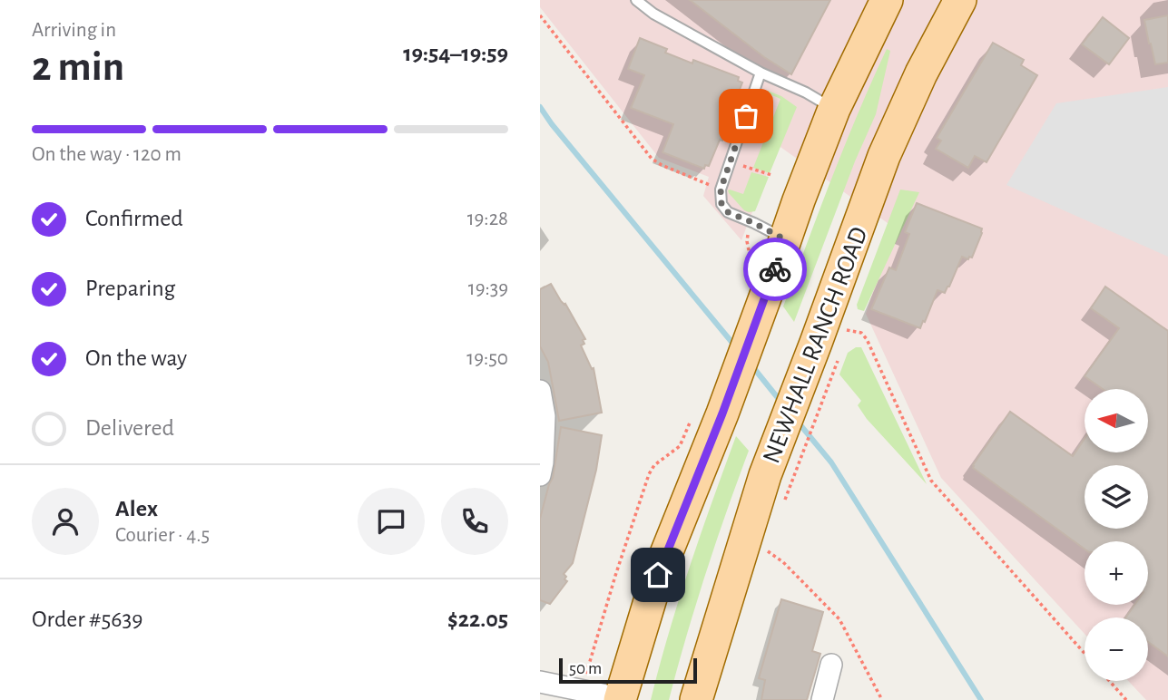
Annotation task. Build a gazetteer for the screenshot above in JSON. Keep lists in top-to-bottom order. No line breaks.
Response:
{"streets":{"main road":["NEWHALL RANCH ROAD"]},"scale_bar":"50 m","north":"left","page":{"heading":["2 min","Arriving in","19:54–19:59"],"panel":["Alex","Courier · 4.5","Order #5639","$22.05"],"bar":"On the way · 120 m","list":[["Confirmed","19:28"],["Preparing","19:39"],["On the way","19:50"],"Delivered"],"map_buttons":["+","−"],"scale":"50 m"}}
